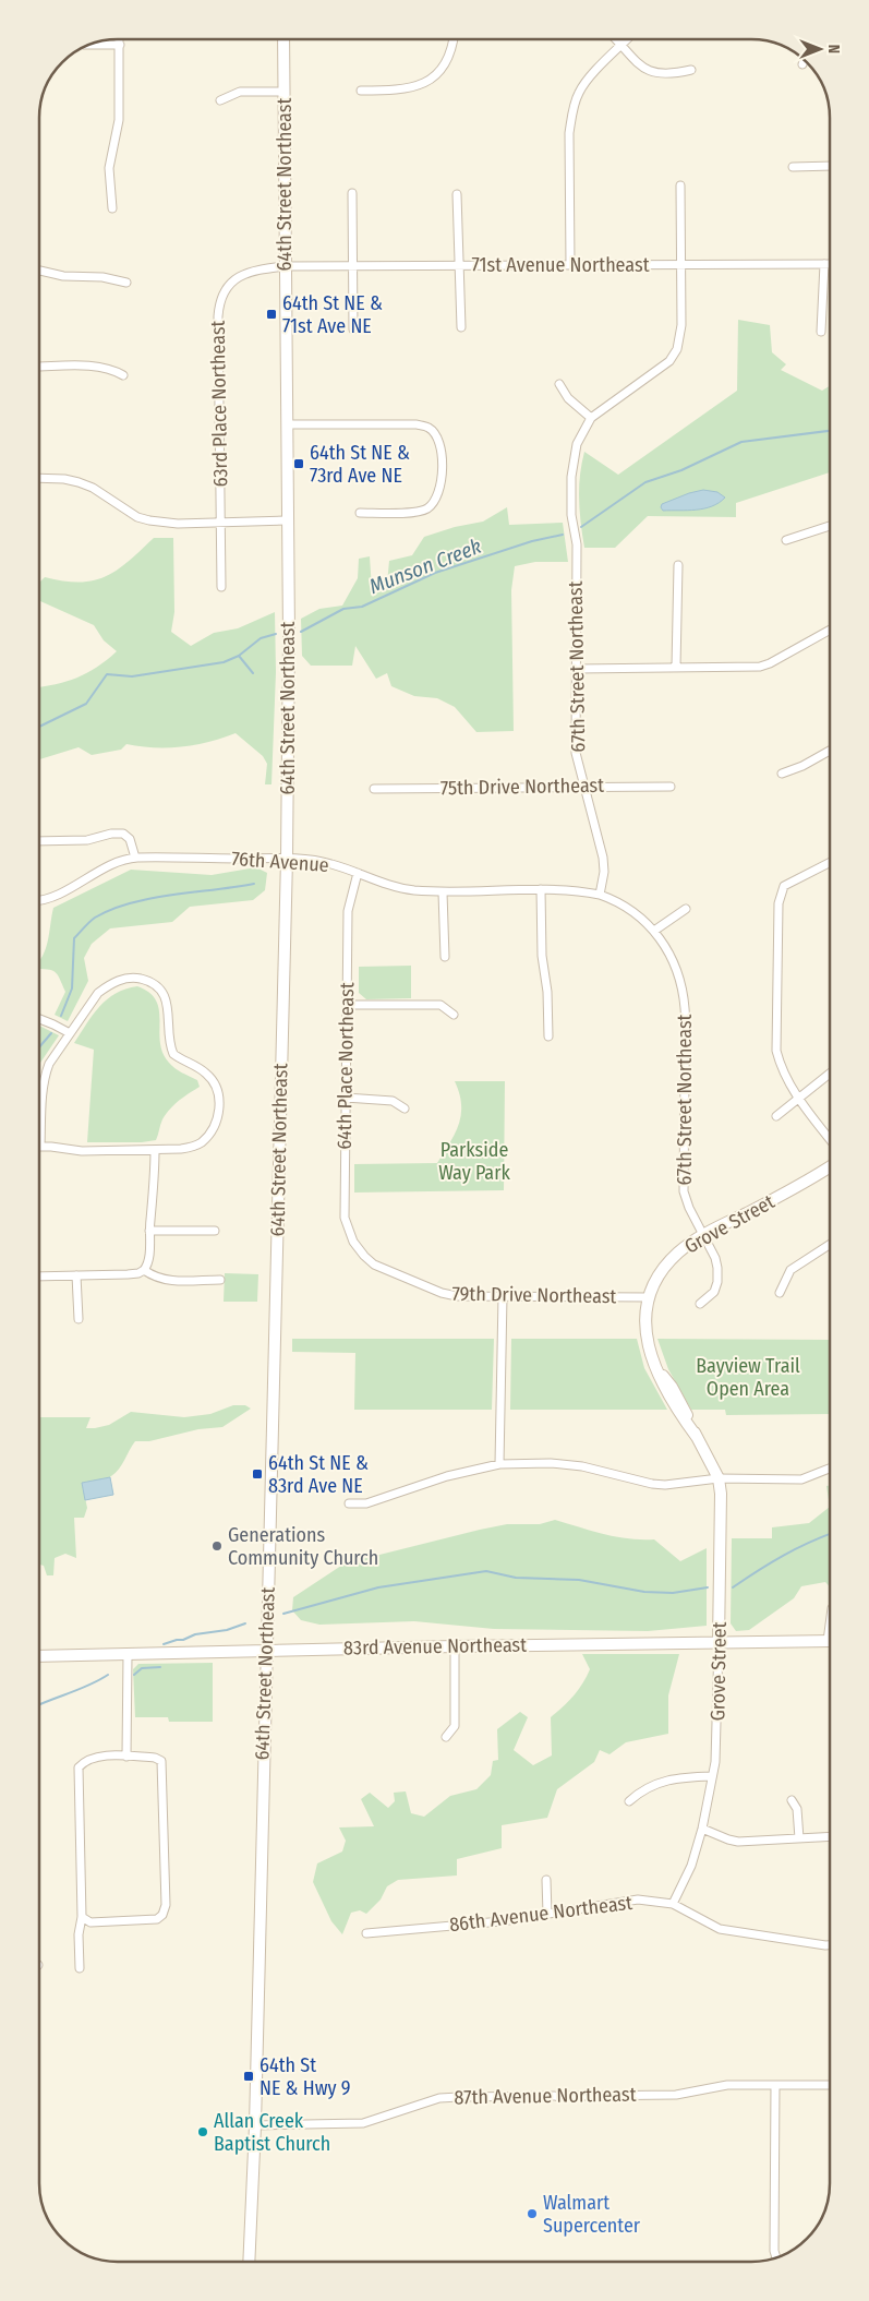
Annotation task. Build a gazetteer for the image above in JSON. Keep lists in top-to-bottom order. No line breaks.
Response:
{"streets":{"main road":["64th Street Northeast","Grove Street","83rd Avenue Northeast"],"street":["71st Avenue Northeast","63rd Place Northeast","67th Street Northeast","75th Drive Northeast","76th Avenue","64th Place Northeast","79th Drive Northeast","86th Avenue Northeast","87th Avenue Northeast"]},"crossings":[["64th Street Northeast","71st Avenue Northeast"],["64th Street Northeast","63rd Place Northeast"],["64th Street Northeast","76th Avenue"],["64th Street Northeast","83rd Avenue Northeast"],["64th Street Northeast","87th Avenue Northeast"],["71st Avenue Northeast","63rd Place Northeast"],["71st Avenue Northeast","67th Street Northeast"],["67th Street Northeast","75th Drive Northeast"],["67th Street Northeast","76th Avenue"],["67th Street Northeast","Grove Street"],["76th Avenue","64th Place Northeast"],["64th Place Northeast","79th Drive Northeast"],["Grove Street","79th Drive Northeast"],["Grove Street","83rd Avenue Northeast"],["Grove Street","86th Avenue Northeast"]],"water":["Munson Creek"],"parks":["Parkside Way Park","Bayview Trail Open Area"],"places":{"transit":["64th St NE & 71st Ave NE","64th St NE & 73rd Ave NE","64th St NE & 83rd Ave NE","64th St NE & Hwy 9"],"other":["Generations Community Church","Allan Creek Baptist Church","Walmart Supercenter"]},"north":"right"}
